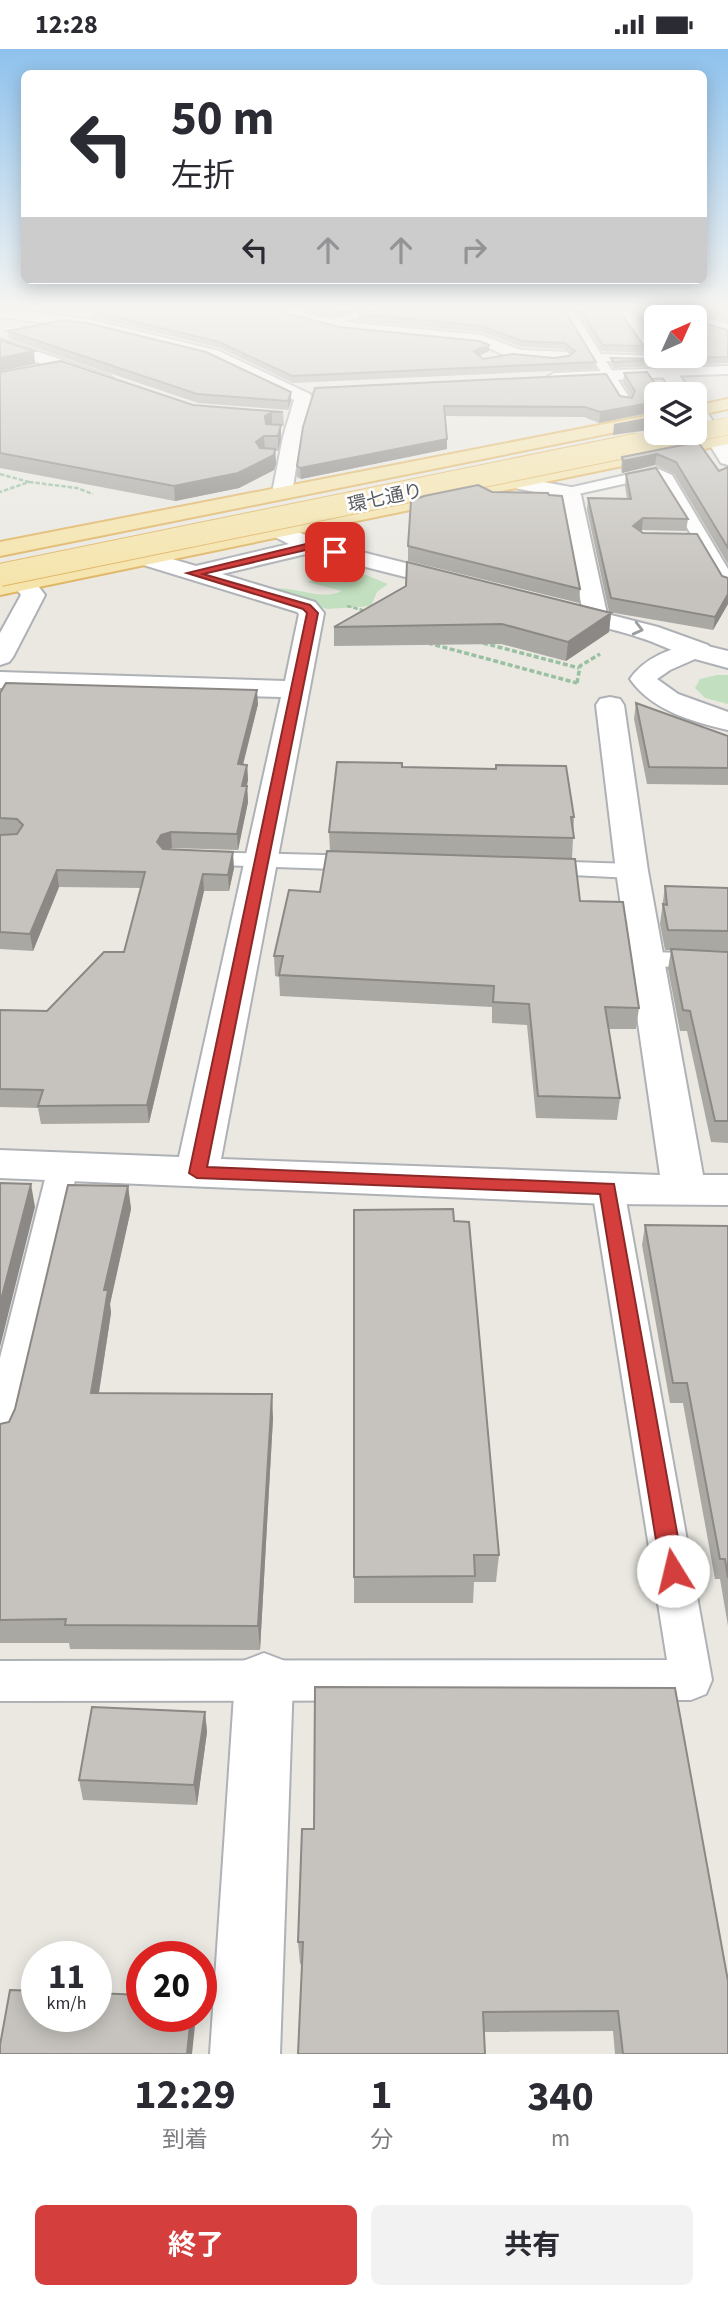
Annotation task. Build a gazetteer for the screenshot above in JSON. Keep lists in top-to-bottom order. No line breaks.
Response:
{"streets":{"main road":["環七通り"]},"north":"top right","page":{"status":"12:28","turn":["50 m","左折"],"speed":"11 km/h","limit":"20","eta":["12:29","到着","1","分","340","m"],"buttons":["終了","共有"]}}
